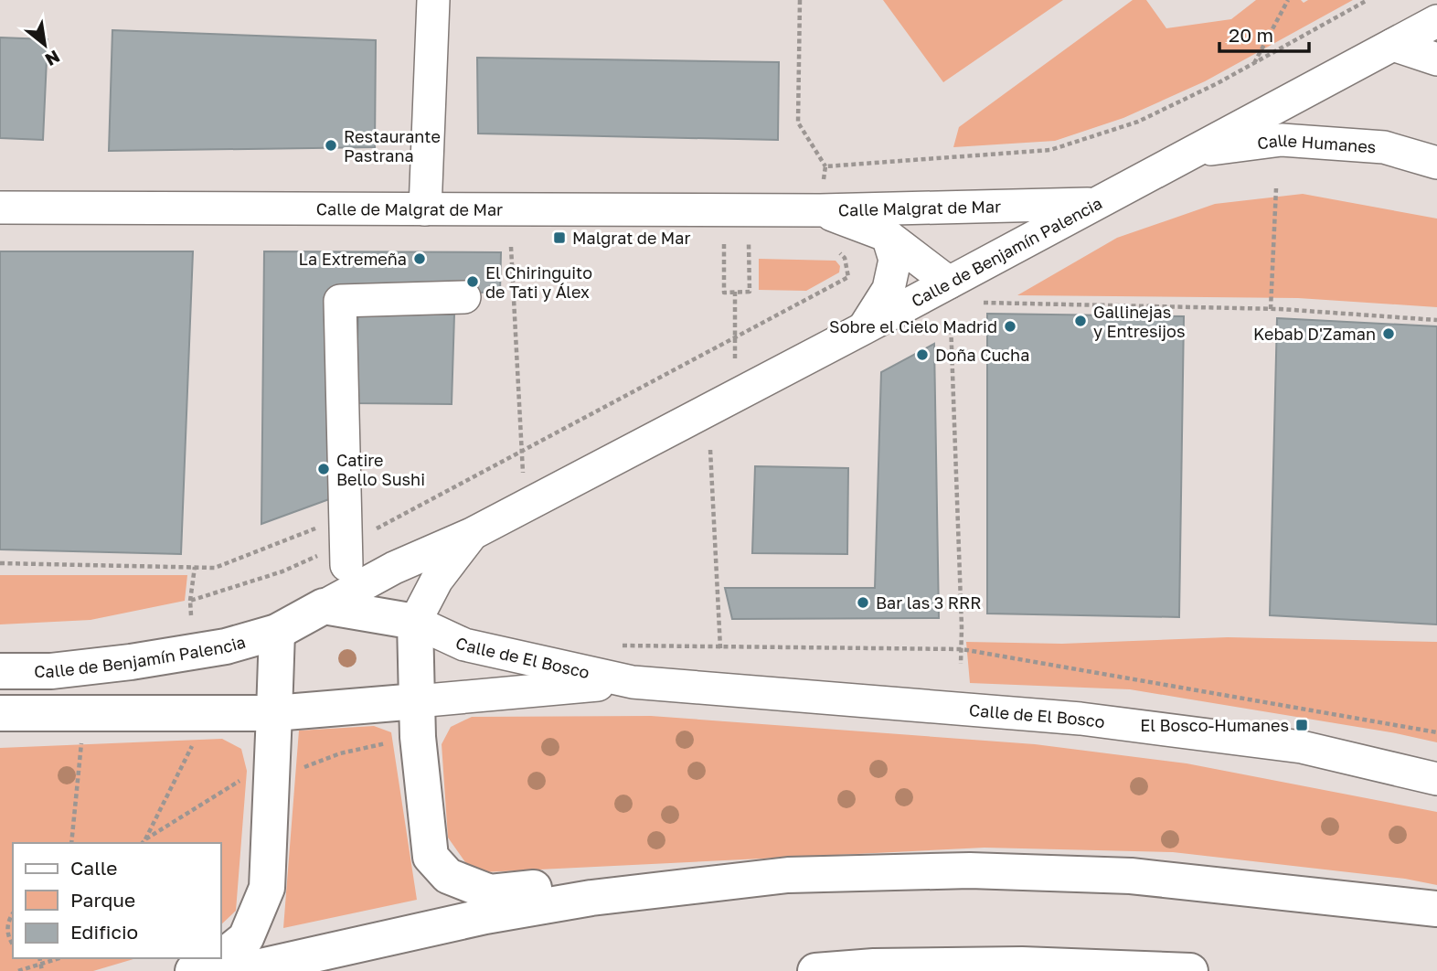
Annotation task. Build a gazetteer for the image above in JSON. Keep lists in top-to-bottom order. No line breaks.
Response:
{"streets":{"main road":["Calle de Benjamín Palencia"],"street":["Calle Humanes","Calle Malgrat de Mar","Calle de Malgrat de Mar","Calle de El Bosco"]},"crossings":[["Calle Humanes","Calle de Benjamín Palencia"],["Calle Malgrat de Mar","Calle de Malgrat de Mar"],["Calle Malgrat de Mar","Calle de Benjamín Palencia"],["Calle de Benjamín Palencia","Calle de El Bosco"]],"places":{"other":["Restaurante Pastrana","La Extremeña","El Chiringuito de Tati y Álex","Gallinejas y Entresijos","Sobre el Cielo Madrid","Kebab D'Zaman","Doña Cucha","Catire Bello Sushi","Bar las 3 RRR"],"transit":["Malgrat de Mar","El Bosco-Humanes"]},"legend":["Calle","Parque","Edificio"],"scale_bar":"20 m","north":"bottom right"}
